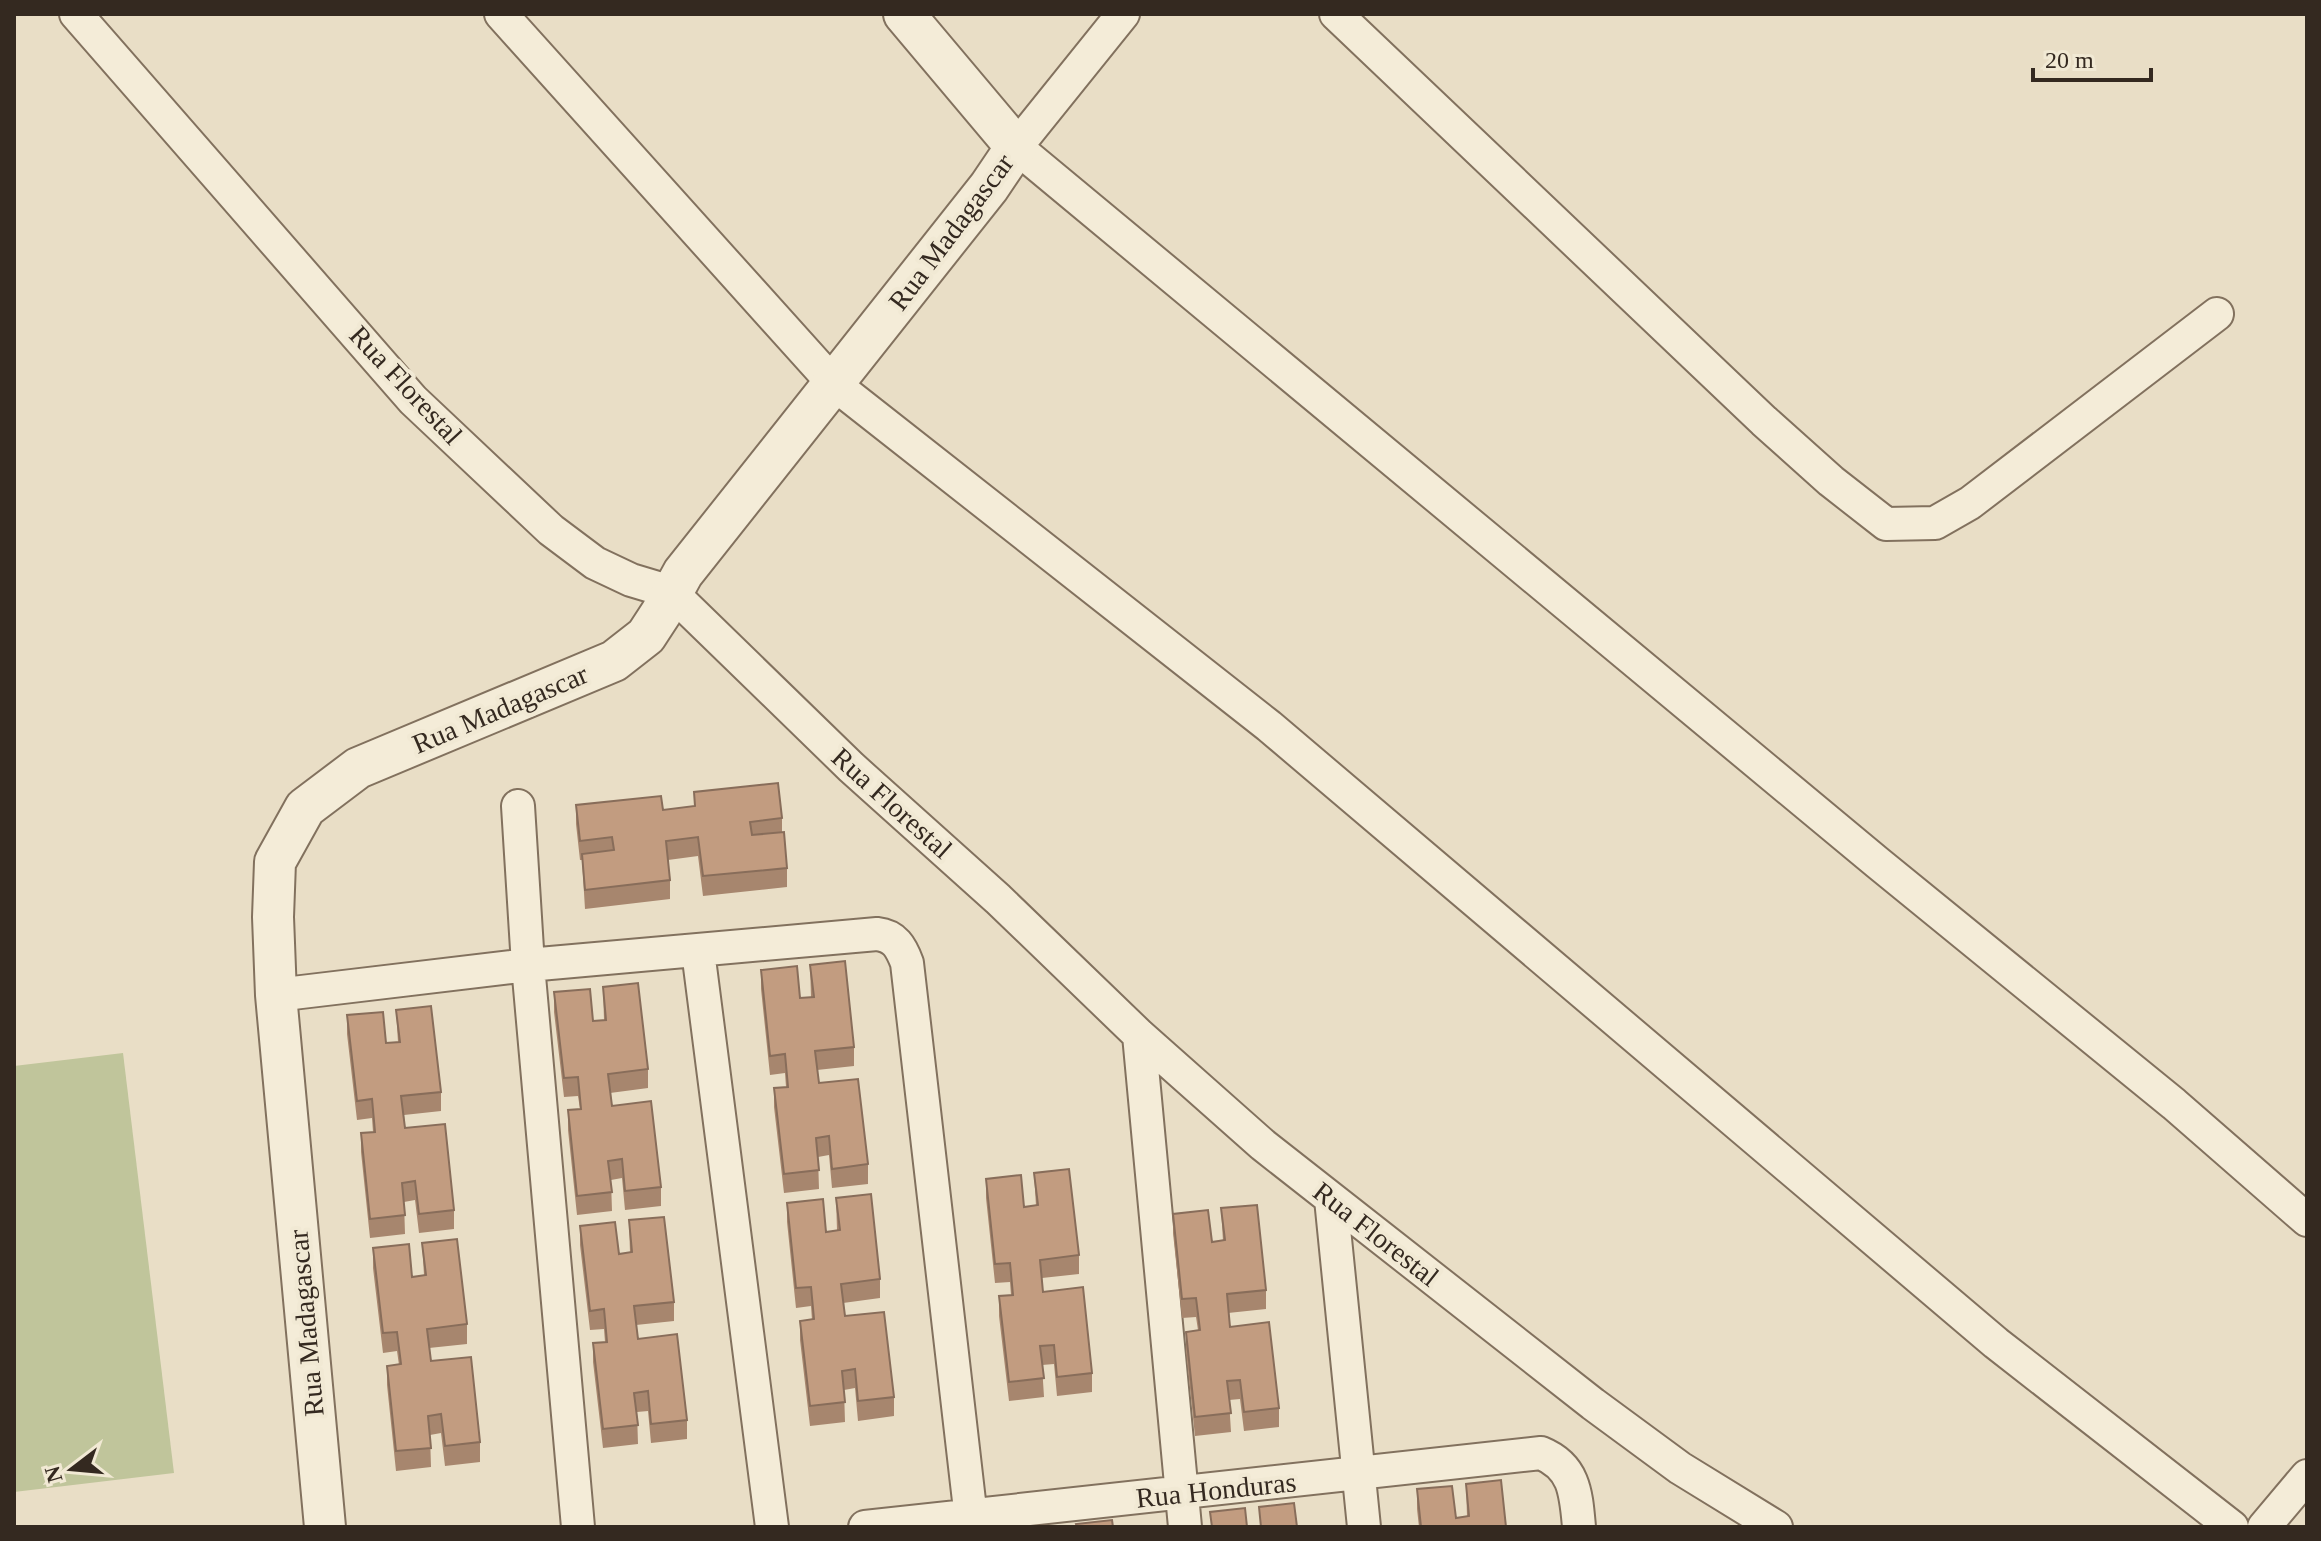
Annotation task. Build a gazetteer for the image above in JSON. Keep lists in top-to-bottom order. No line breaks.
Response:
{"streets":{"street":["Rua Madagascar","Rua Florestal","Rua Honduras"]},"crossings":[["Rua Madagascar","Rua Florestal"]],"scale_bar":"20 m","north":"left"}
